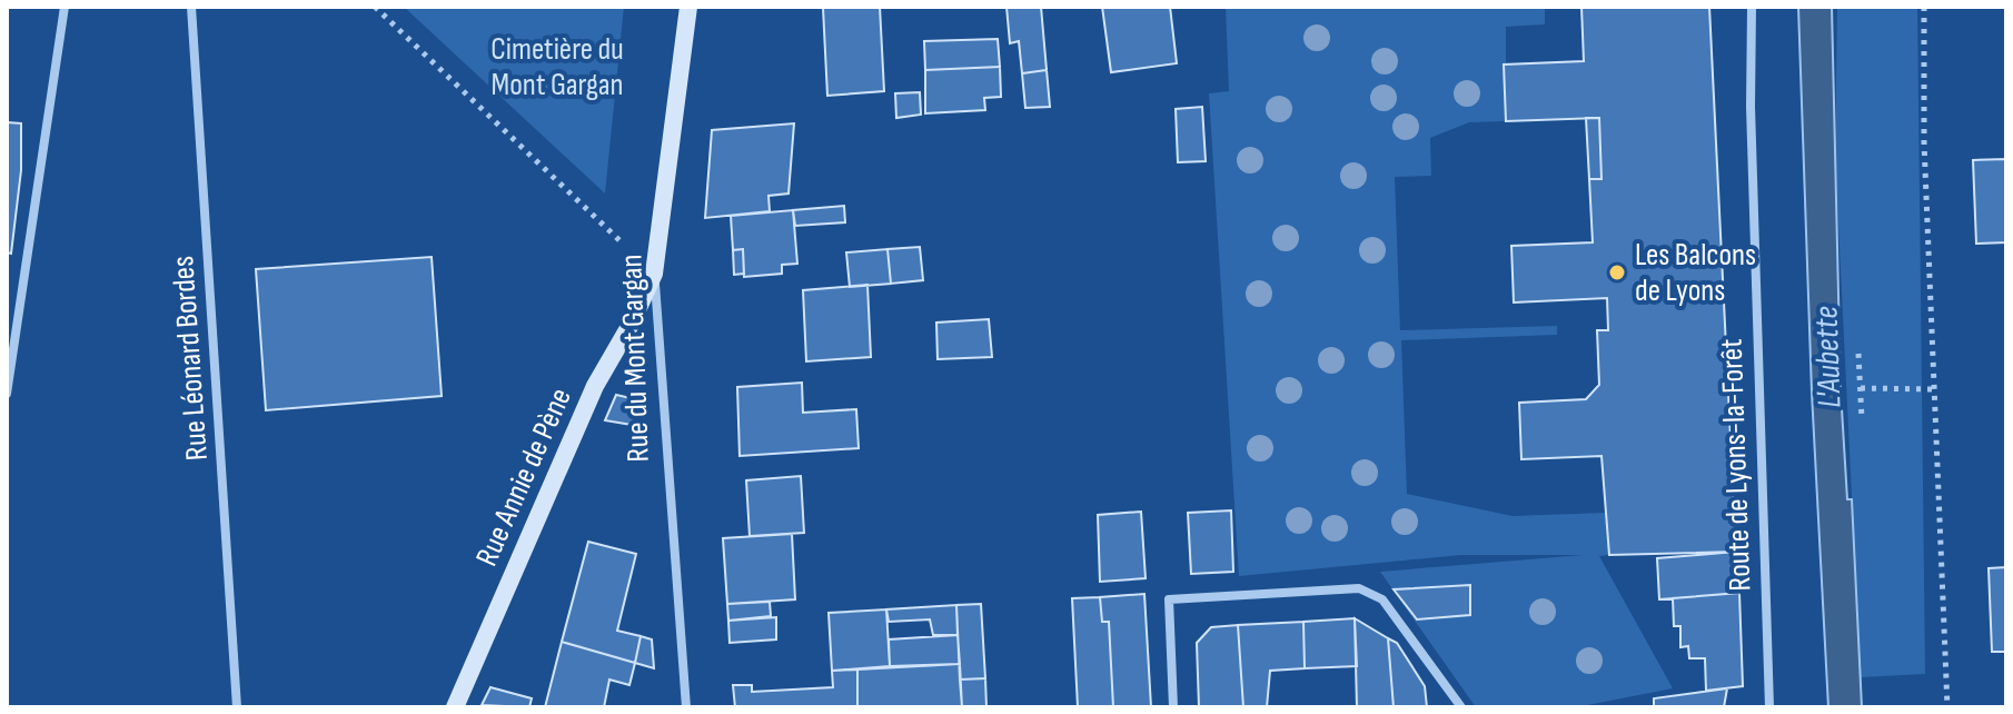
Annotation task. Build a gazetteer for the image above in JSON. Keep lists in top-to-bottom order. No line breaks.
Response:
{"streets":{"street":["Rue Léonard Bordes","Rue du Mont Gargan","Route de Lyons-la-Forêt","Rue Annie de Pène"]},"crossings":[["Rue du Mont Gargan","Rue Annie de Pène"]],"water":["L'Aubette"],"parks":["Cimetière du Mont Gargan"],"places":["Les Balcons de Lyons"]}
